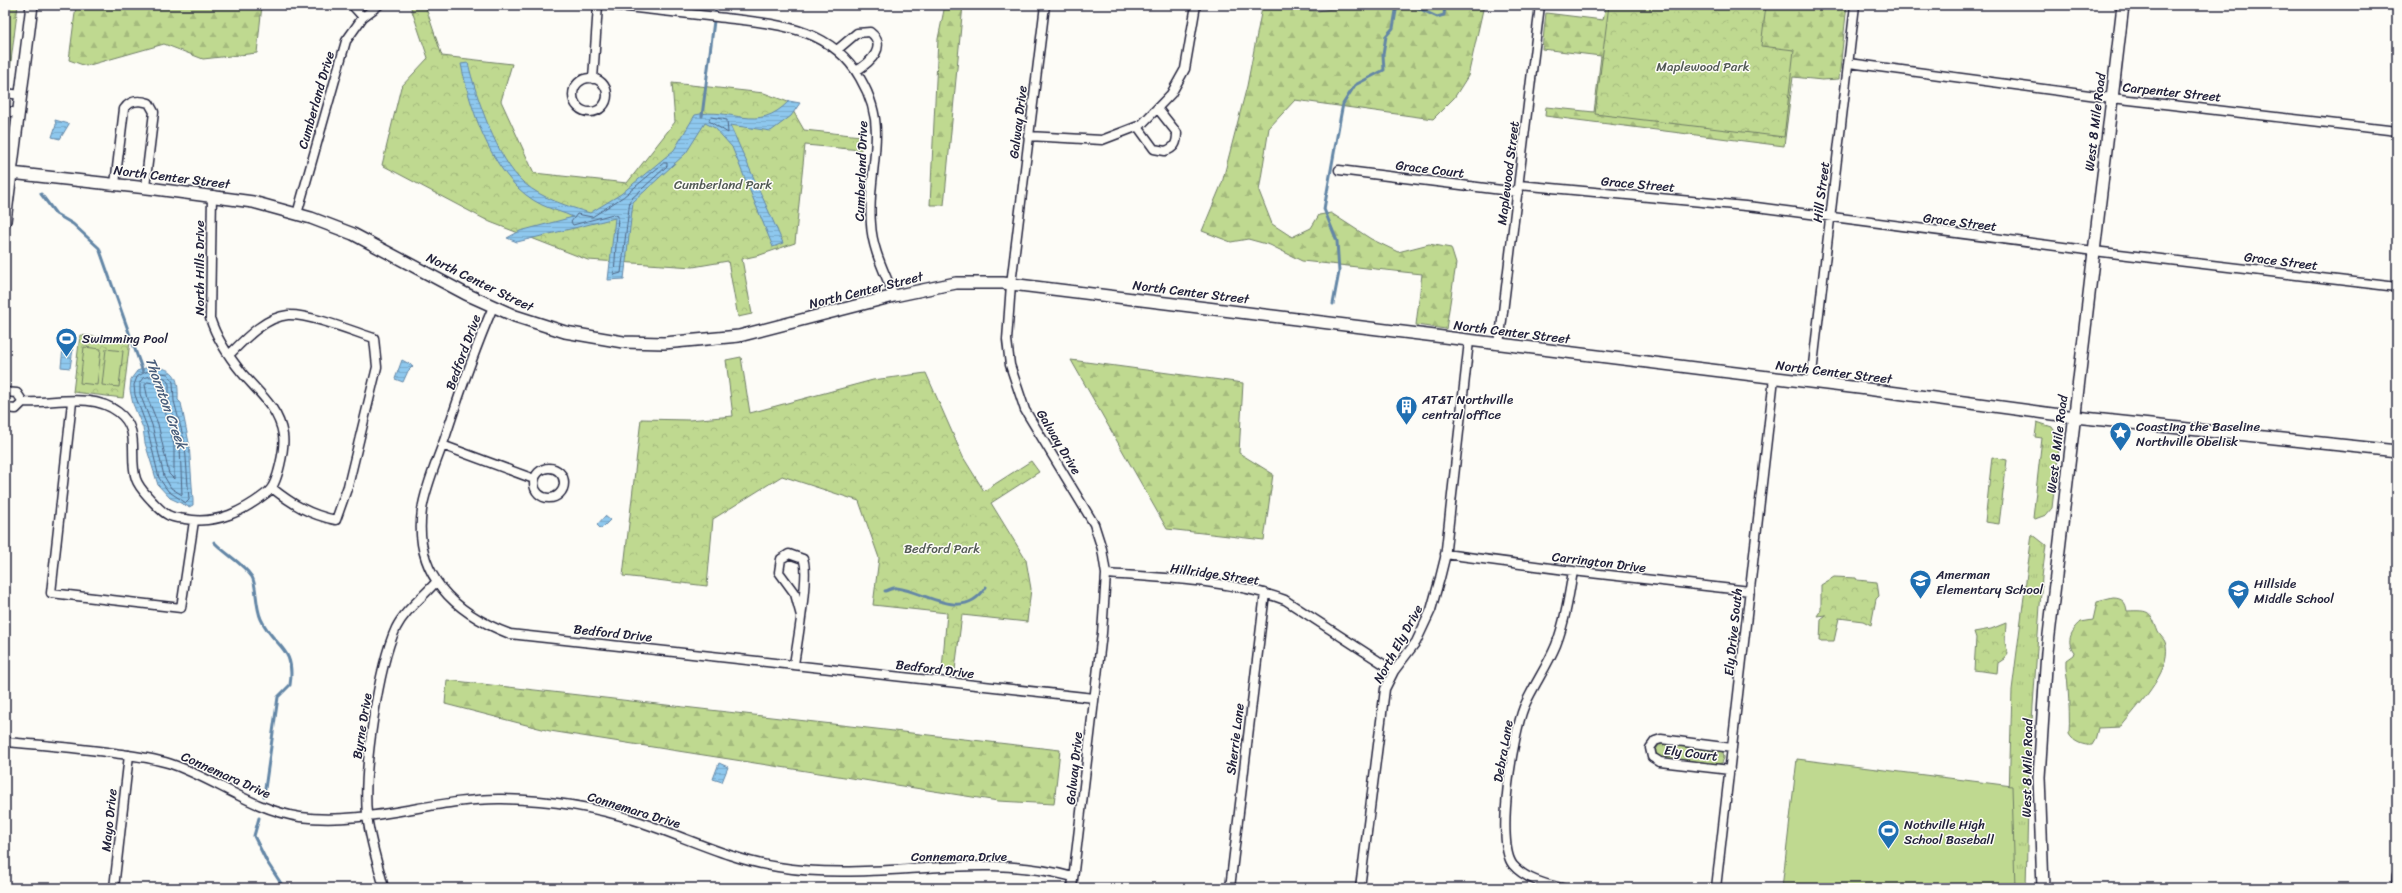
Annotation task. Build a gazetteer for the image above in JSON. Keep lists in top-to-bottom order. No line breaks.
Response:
{"streets":{"street":["Carpenter Street","Cumberland Drive","Galway Drive","West 8 Mile Road","Grace Court","Maplewood Street","North Center Street","Grace Street","Hill Street","North Hills Drive","Bedford Drive","Carrington Drive","Hillridge Street","Ely Drive South","North Ely Drive","Byrne Drive","Sherrie Lane","Debra Lane","Ely Court","Connemara Drive","Mayo Drive"]},"crossings":[["Carpenter Street","West 8 Mile Road"],["Carpenter Street","Hill Street"],["Cumberland Drive","North Center Street"],["Galway Drive","North Center Street"],["Galway Drive","Bedford Drive"],["Galway Drive","Hillridge Street"],["Galway Drive","Connemara Drive"],["West 8 Mile Road","North Center Street"],["West 8 Mile Road","Grace Street"],["Grace Court","Maplewood Street"],["Grace Court","Grace Street"],["Maplewood Street","North Center Street"],["Maplewood Street","Grace Street"],["North Center Street","Hill Street"],["North Center Street","North Hills Drive"],["North Center Street","Bedford Drive"],["North Center Street","Ely Drive South"],["North Center Street","North Ely Drive"],["Grace Street","Hill Street"],["Bedford Drive","Byrne Drive"],["Carrington Drive","Ely Drive South"],["Carrington Drive","North Ely Drive"],["Carrington Drive","Debra Lane"],["Hillridge Street","North Ely Drive"],["Hillridge Street","Sherrie Lane"],["Ely Drive South","Ely Court"],["Byrne Drive","Connemara Drive"],["Connemara Drive","Mayo Drive"]],"water":["Thornton Creek"],"parks":["Maplewood Park","Cumberland Park","Bedford Park"],"places":{"sports":["Swimming Pool","Nothville High School Baseball"],"building":["AT&T Northville central office"],"place":["Coasting the Baseline Northville Obelisk"],"school or university":["Amerman Elementary School","Hillside Middle School"]}}
